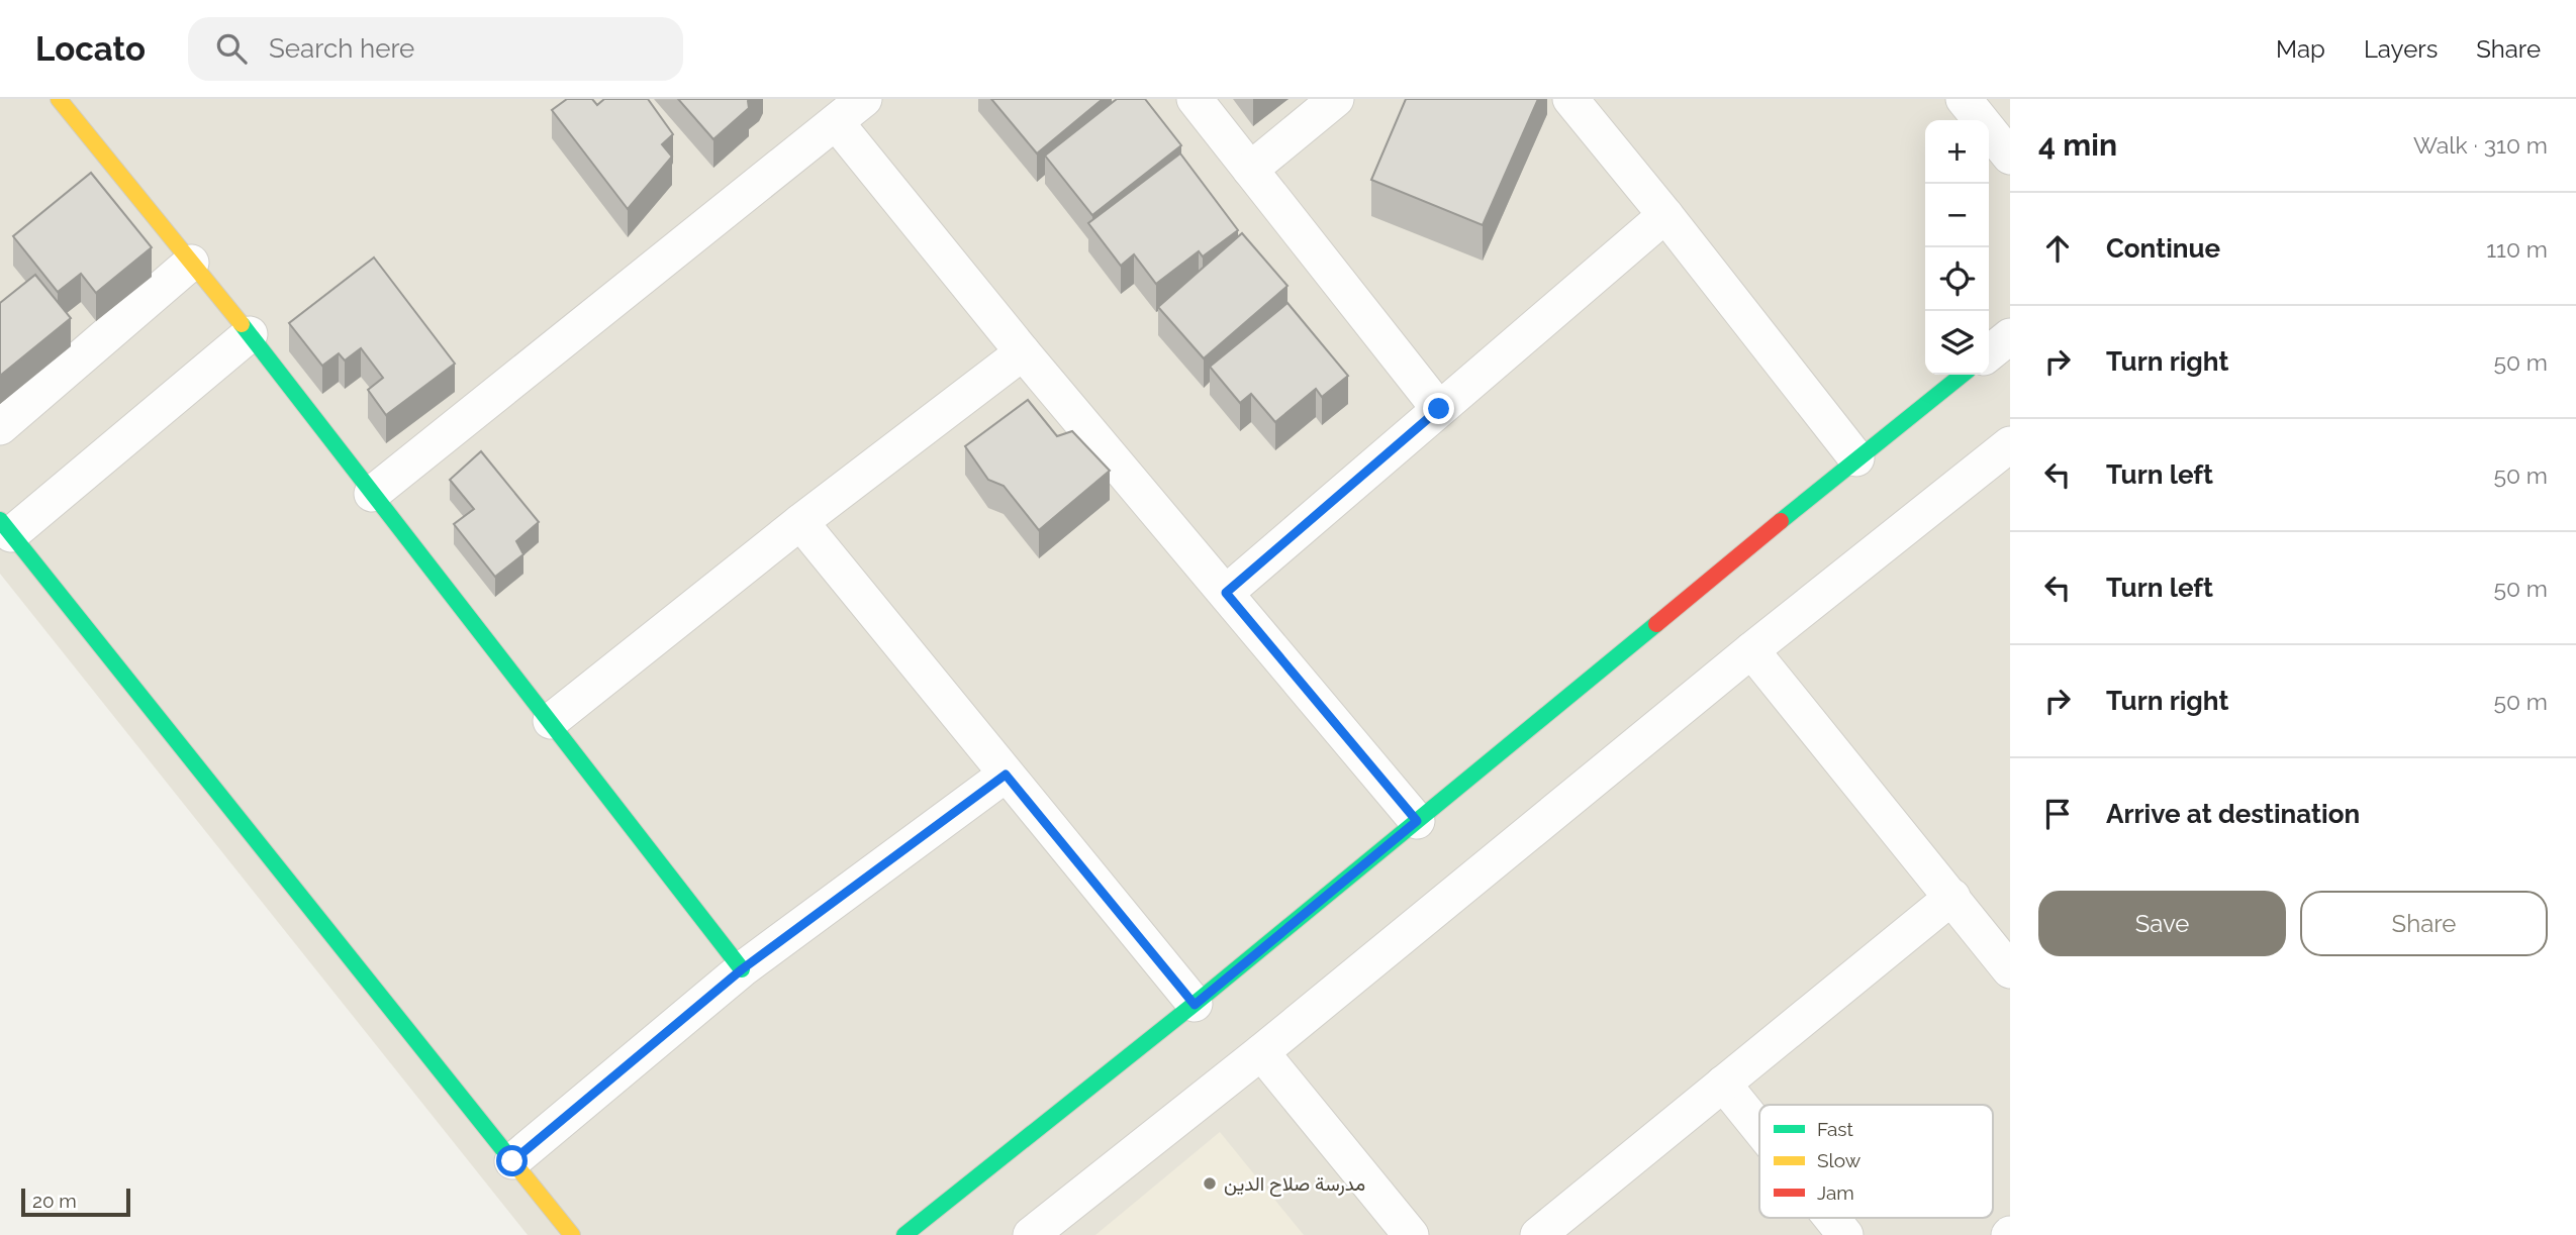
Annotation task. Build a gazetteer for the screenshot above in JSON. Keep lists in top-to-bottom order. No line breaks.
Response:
{"places":["مدرسة صلاح الدين"],"legend":["Fast","Slow","Jam"],"scale_bar":"20 m","page":{"header":"Locato","search":"Search here","nav":["Map","Layers","Share"],"heading":["4 min","Walk · 310 m"],"map_buttons":["+","−"],"list":[["Continue","110 m"],["Turn right","50 m"],["Turn left","50 m"],["Turn left","50 m"],["Turn right","50 m"],"Arrive at destination"],"buttons":["Save","Share"],"scale":"20 m"}}
